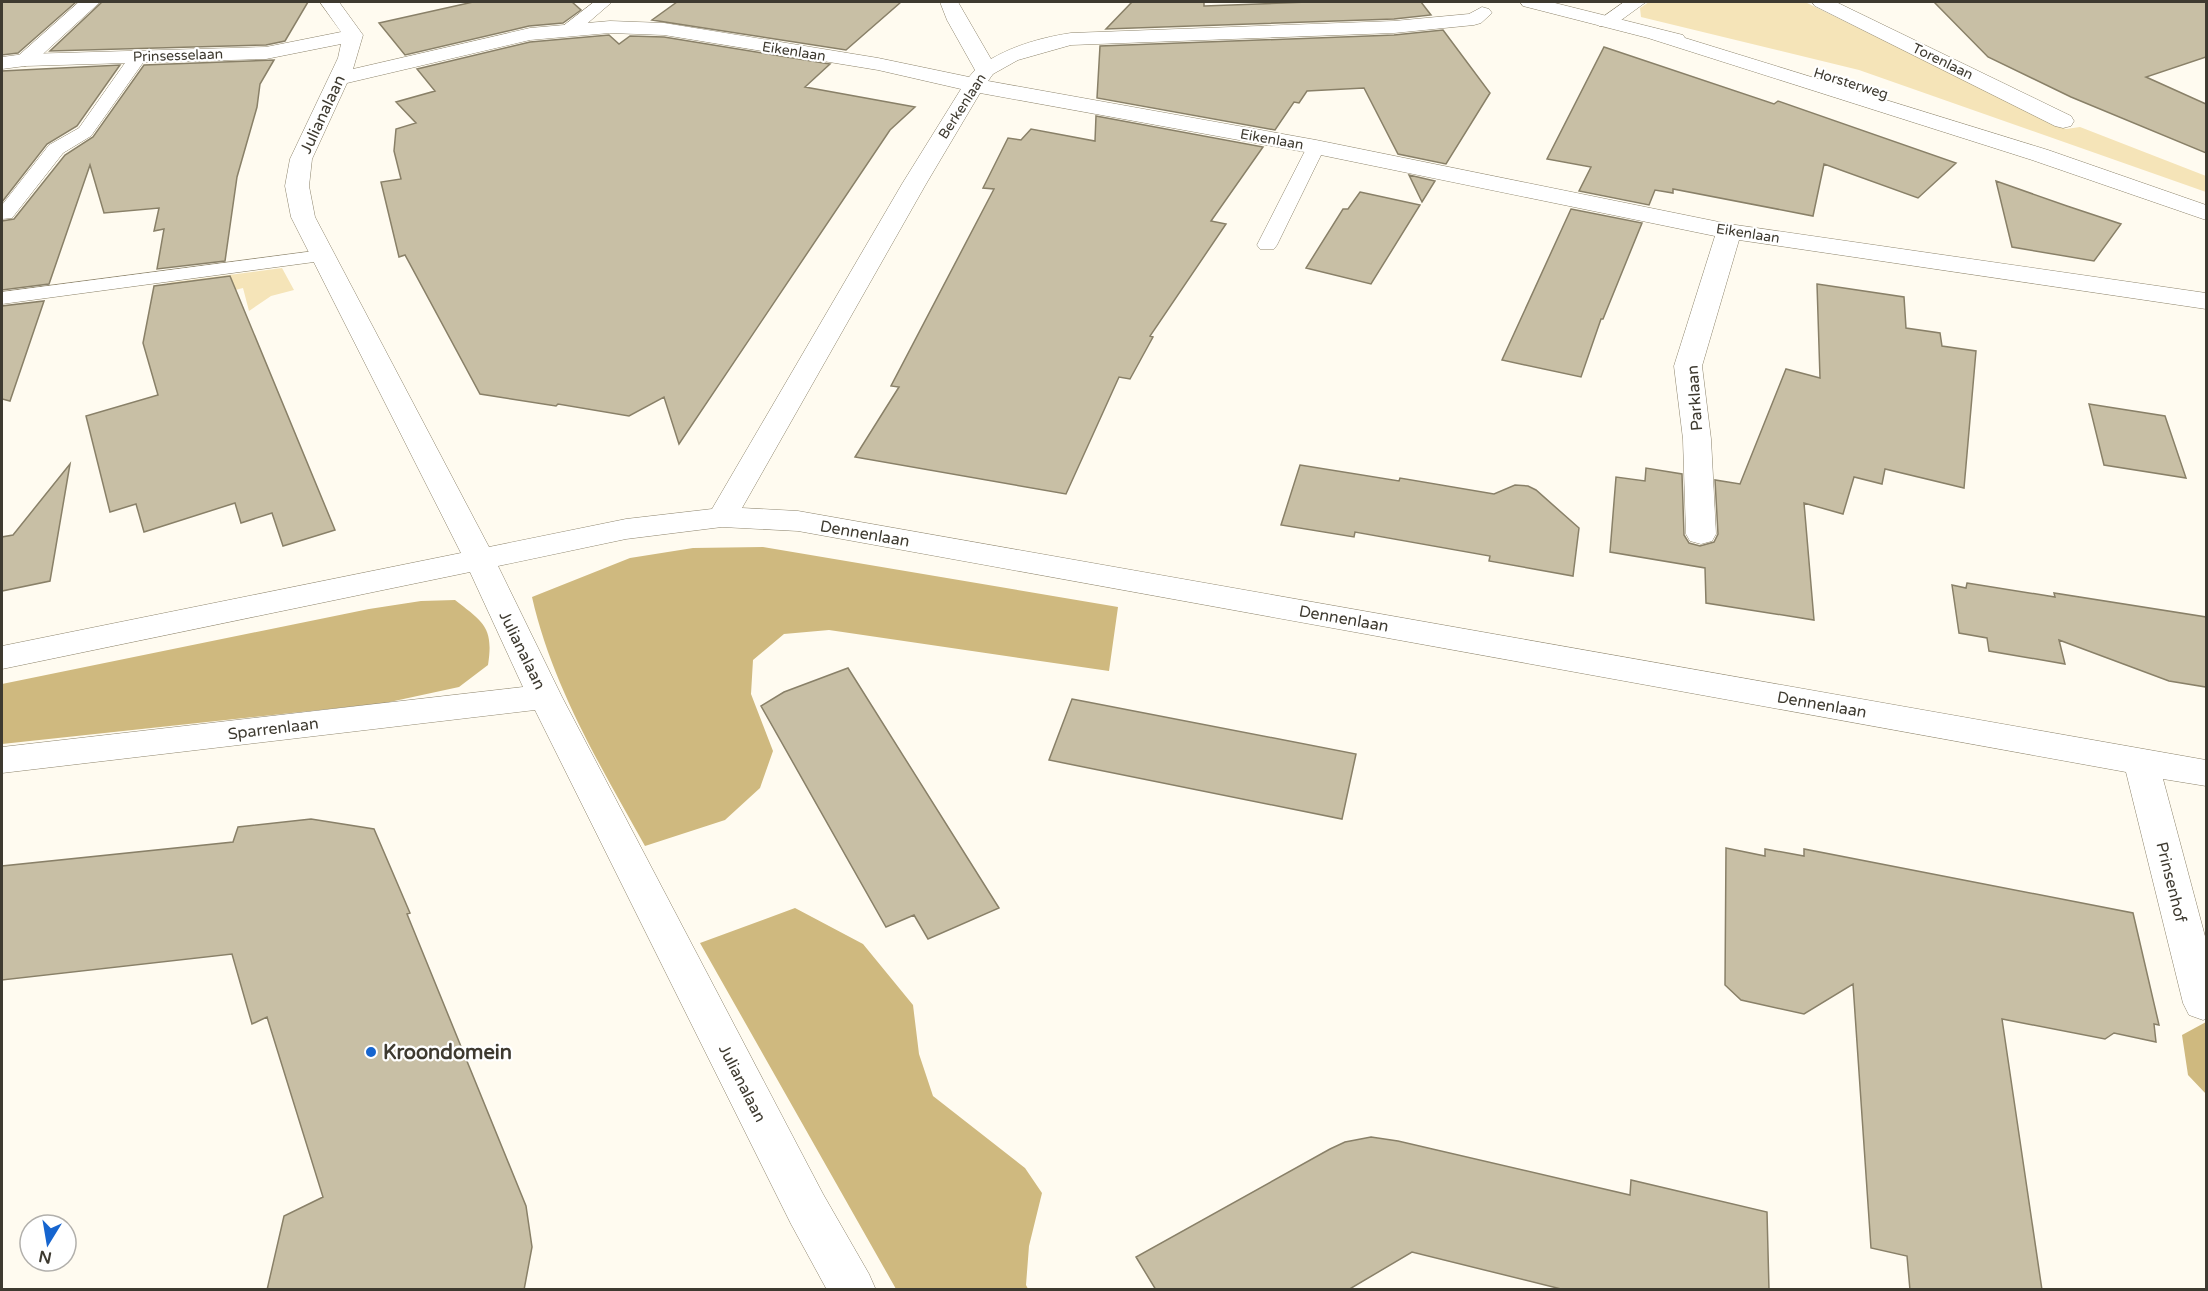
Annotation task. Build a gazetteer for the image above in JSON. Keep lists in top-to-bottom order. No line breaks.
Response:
{"streets":{"street":["Eikenlaan","Prinsesselaan","Torenlaan","Horsterweg","Berkenlaan","Julianalaan","Parklaan","Dennenlaan","Sparrenlaan","Prinsenhof"]},"crossings":[["Eikenlaan","Berkenlaan"],["Eikenlaan","Julianalaan"],["Eikenlaan","Parklaan"],["Prinsesselaan","Julianalaan"],["Berkenlaan","Dennenlaan"],["Julianalaan","Dennenlaan"],["Julianalaan","Sparrenlaan"],["Dennenlaan","Prinsenhof"]],"places":["Kroondomein"],"north":"bottom"}
